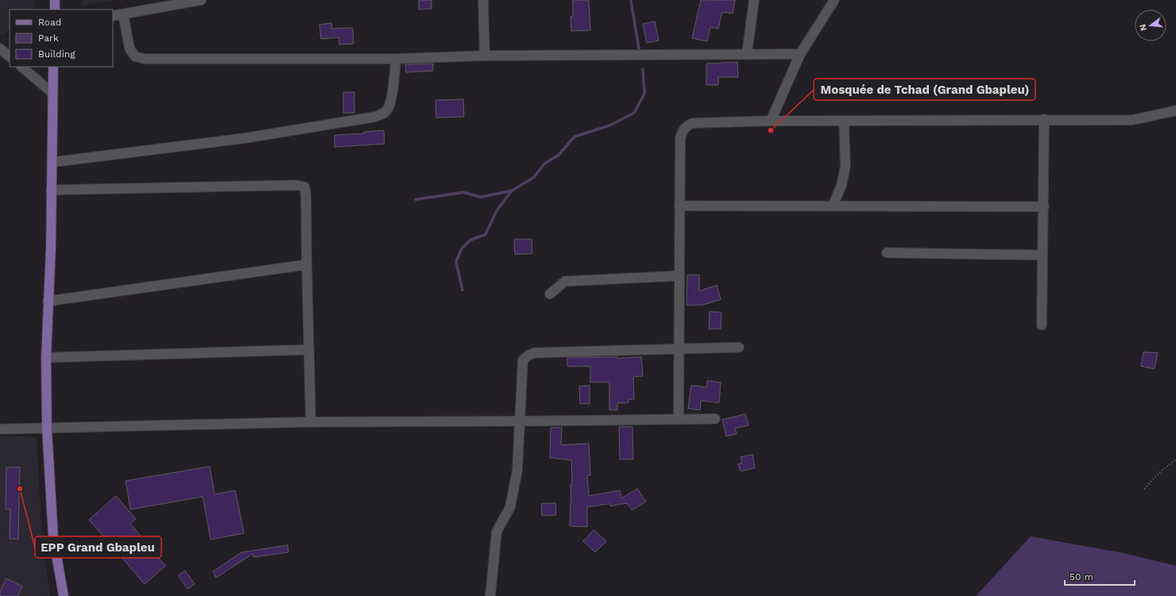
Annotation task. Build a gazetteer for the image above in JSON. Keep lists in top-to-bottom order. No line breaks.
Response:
{"places":["Mosquée de Tchad (Grand Gbapleu)","EPP Grand Gbapleu"],"legend":["Road","Park","Building"],"scale_bar":"50 m","north":"left"}
